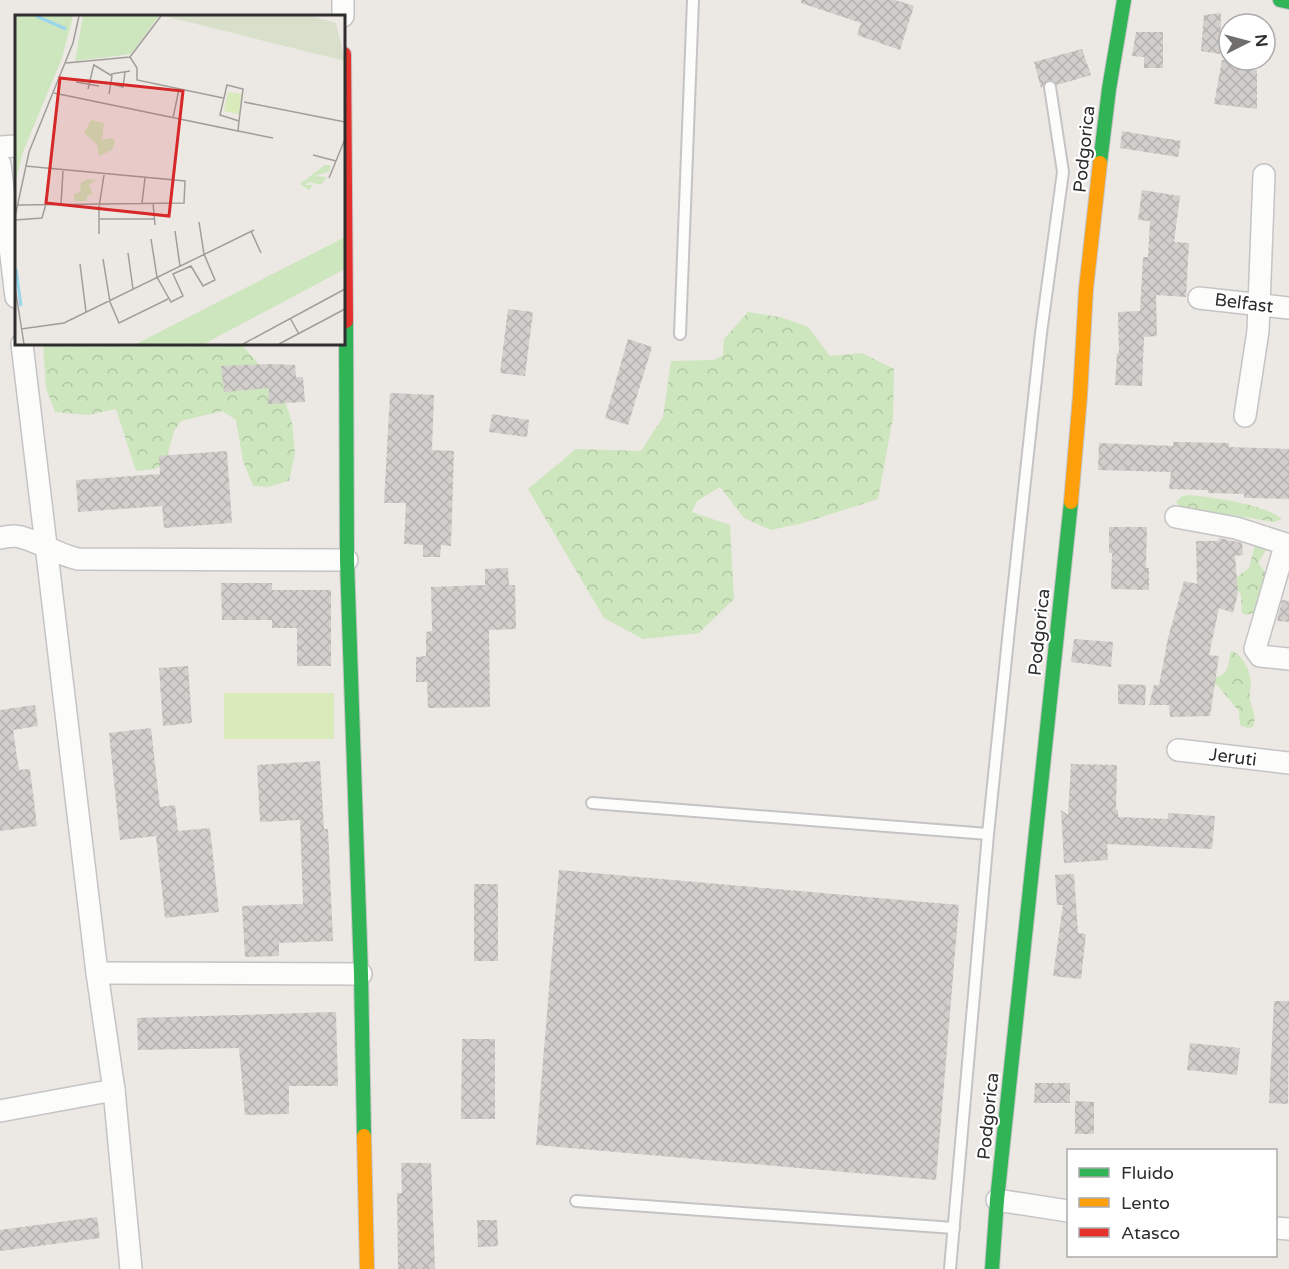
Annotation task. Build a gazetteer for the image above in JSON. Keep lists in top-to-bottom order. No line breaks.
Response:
{"streets":{"street":["Podgorica","Belfast","Jeruti"]},"legend":["Fluido","Lento","Atasco"],"north":"right"}
